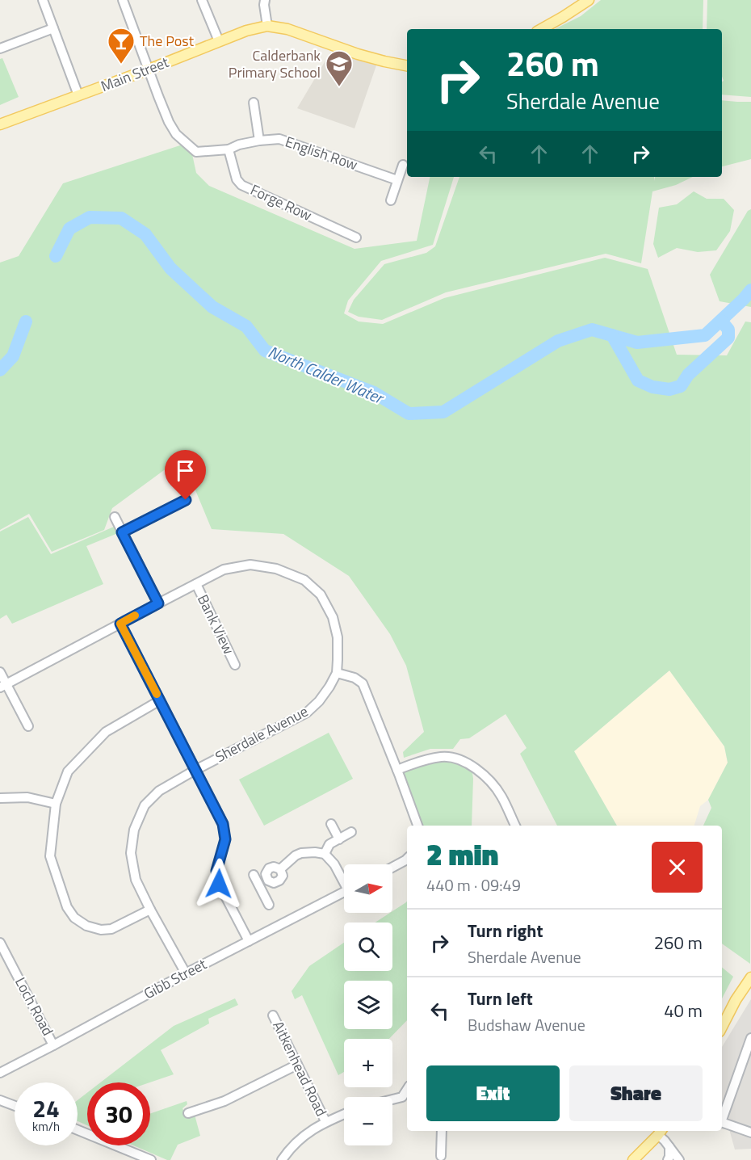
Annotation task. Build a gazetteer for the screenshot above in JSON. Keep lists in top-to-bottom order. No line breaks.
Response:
{"streets":{"main road":["Main Street"],"street":["English Row","Forge Row","Bank View","Sherdale Avenue","Gibb Street","Loch Road","Aitkenhead Road"]},"crossings":[["Main Street","English Row"],["English Row","Forge Row"],["Bank View","Sherdale Avenue"],["Sherdale Avenue","Gibb Street"],["Gibb Street","Loch Road"]],"water":["North Calder Water"],"places":{"bar":["The Post"],"school or university":["Calderbank Primary School"]},"north":"right","page":{"turn":["260 m","Sherdale Avenue"],"heading":["2 min","440 m · 09:49"],"map_buttons":["+","−"],"list":[{"name":"Turn right","note":"Sherdale Avenue","value":"260 m"},{"name":"Turn left","note":"Budshaw Avenue","value":"40 m"}],"buttons":["Exit","Share"],"speed":"24 km/h","limit":"30"}}
